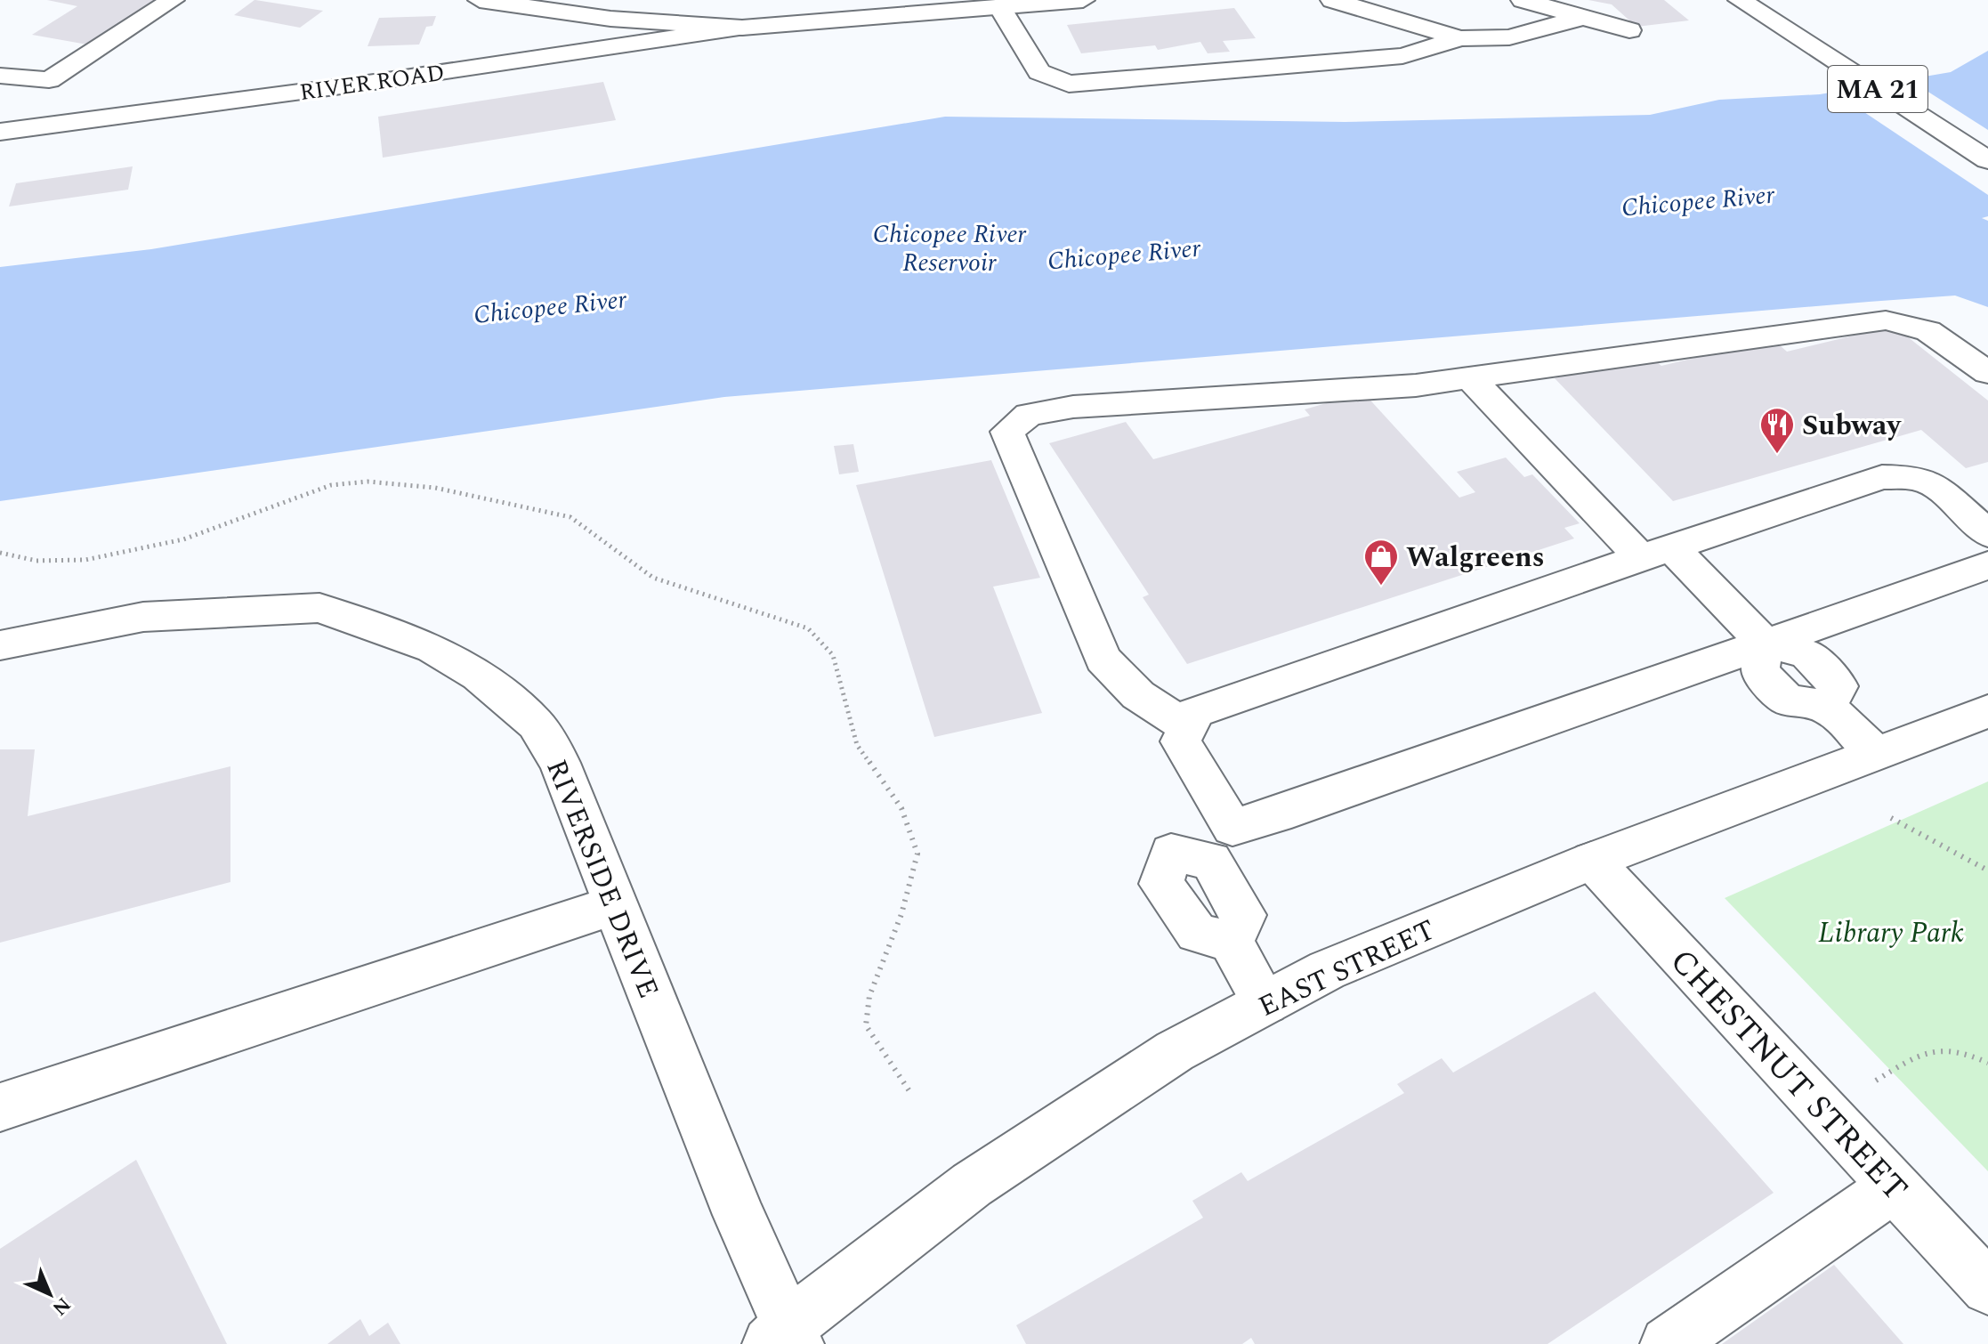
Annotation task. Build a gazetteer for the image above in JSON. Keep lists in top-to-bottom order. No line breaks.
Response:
{"streets":{"main road":["RIVER ROAD","MA 21","RIVERSIDE DRIVE","EAST STREET","CHESTNUT STREET"]},"crossings":[["RIVERSIDE DRIVE","EAST STREET"],["EAST STREET","CHESTNUT STREET"]],"water":["Chicopee River","Chicopee River Reservoir"],"parks":["Library Park"],"places":{"restaurant":["Subway"],"shop":["Walgreens"]},"north":"bottom right"}
